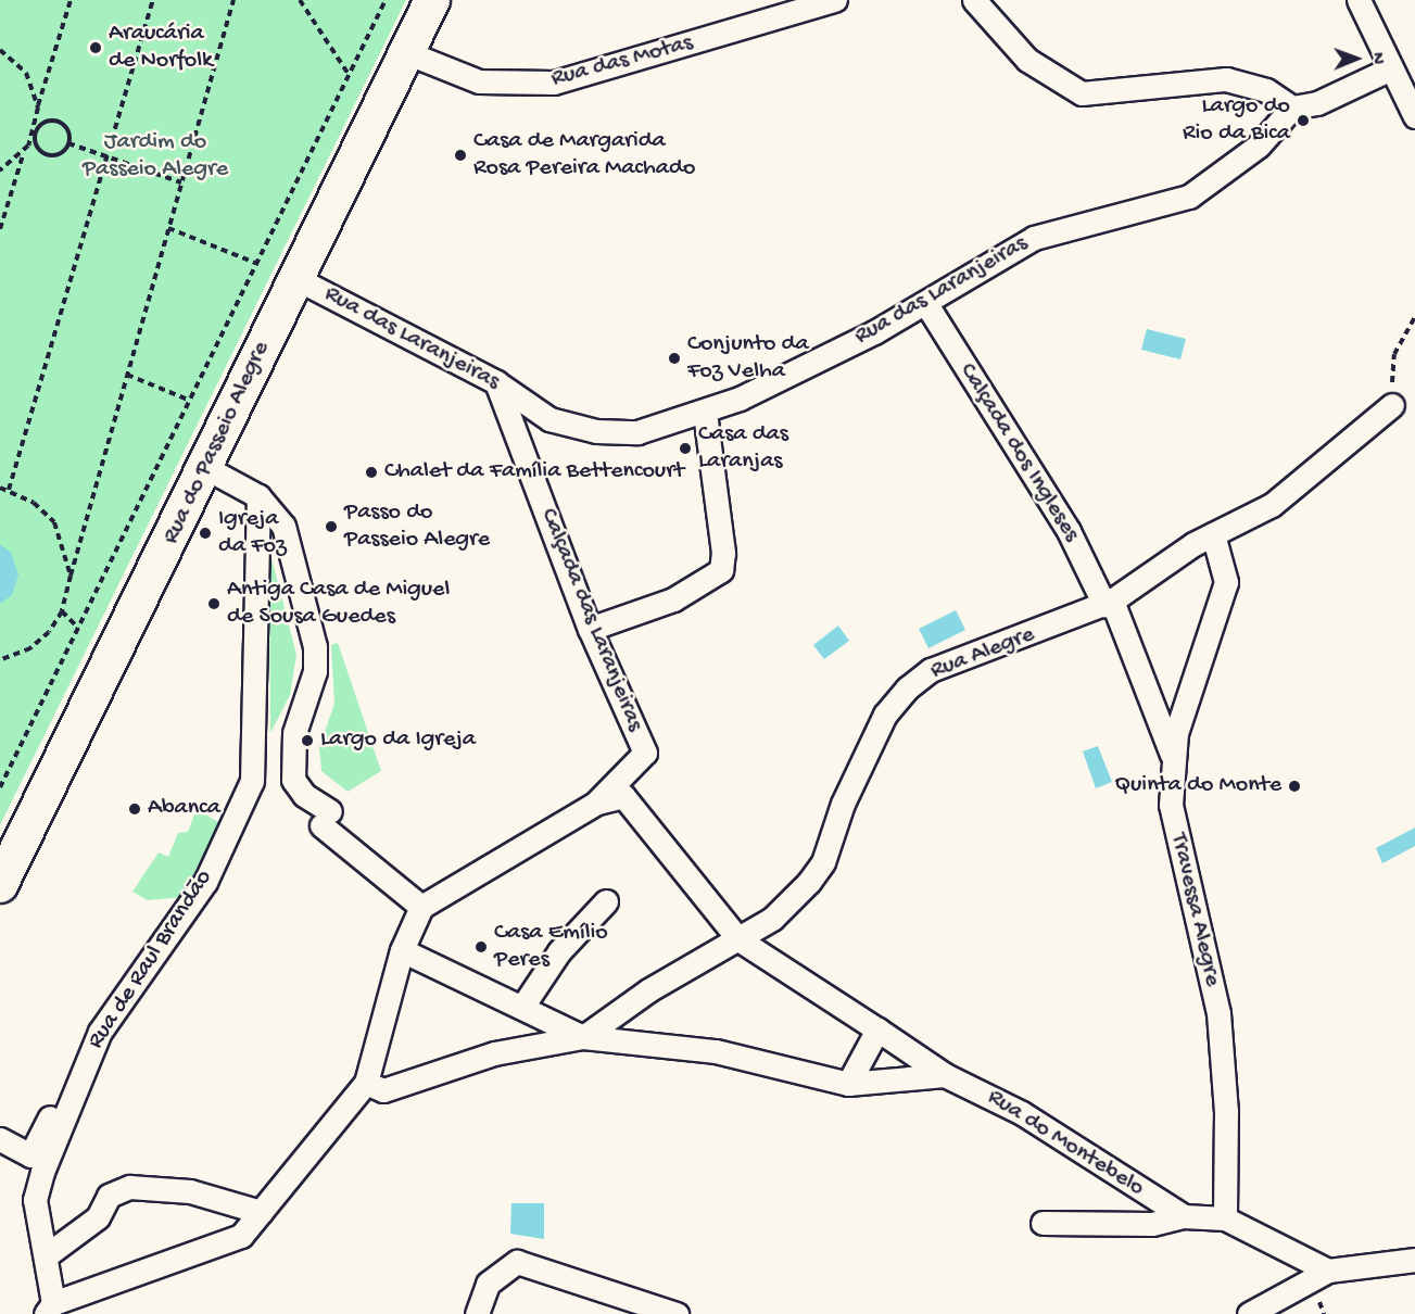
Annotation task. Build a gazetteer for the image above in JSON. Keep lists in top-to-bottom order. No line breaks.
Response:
{"streets":{"main road":["Rua do Passeio Alegre"],"street":["Rua das Motas","Rua das Laranjeiras","Calçada dos Ingleses","Calçada das Laranjeiras","Rua Alegre","Travessa Alegre","Rua de Raul Brandão","Rua do Montebelo"]},"crossings":[["Rua das Motas","Rua do Passeio Alegre"],["Rua das Laranjeiras","Rua do Passeio Alegre"],["Rua das Laranjeiras","Calçada dos Ingleses"],["Rua das Laranjeiras","Calçada das Laranjeiras"],["Calçada dos Ingleses","Rua Alegre"],["Calçada dos Ingleses","Travessa Alegre"],["Calçada das Laranjeiras","Rua do Montebelo"],["Rua Alegre","Travessa Alegre"],["Rua Alegre","Rua do Montebelo"],["Travessa Alegre","Rua do Montebelo"]],"parks":["Jardim do Passeio Alegre"],"places":["Araucária de Norfolk","Largo do Rio da Bica","Casa de Margarida Rosa Pereira Machado","Conjunto da Foz Velha","Casa das Laranjas","Chalet da Família Bettencourt","Passo do Passeio Alegre","Igreja da Foz","Antiga Casa de Miguel de Sousa Guedes","Largo da Igreja","Quinta do Monte","Abanca","Casa Emílio Peres"],"north":"right"}
